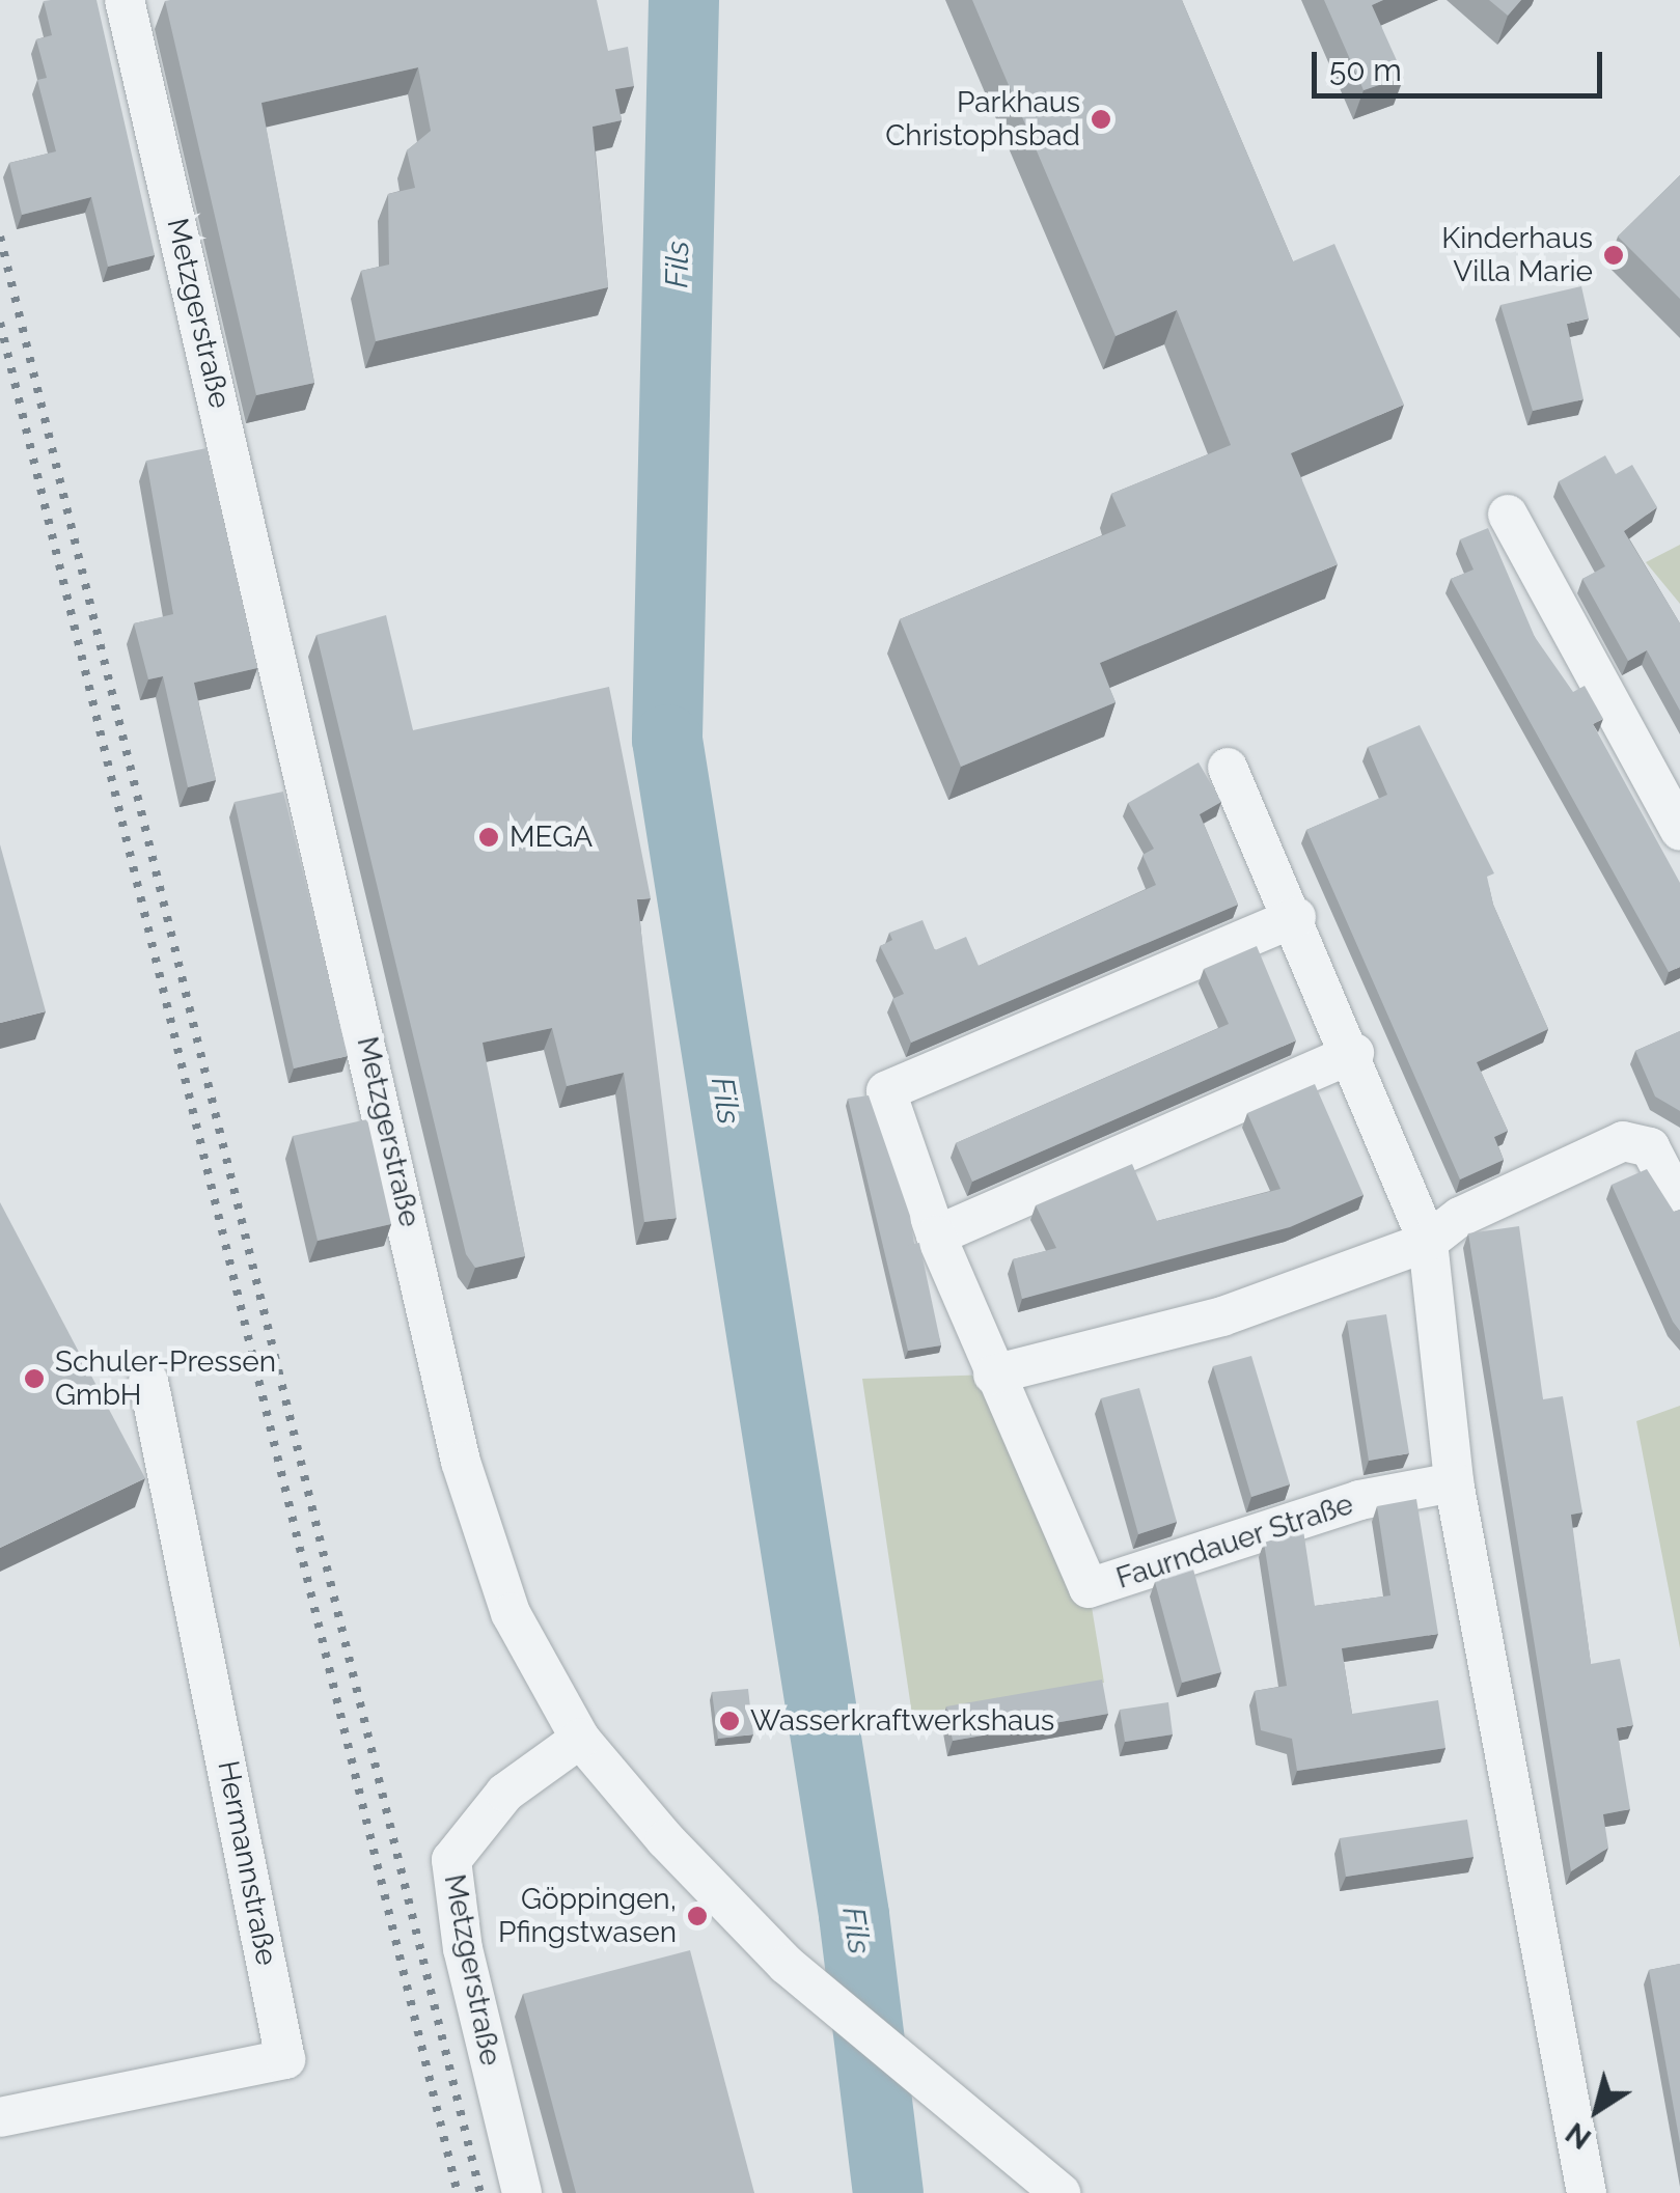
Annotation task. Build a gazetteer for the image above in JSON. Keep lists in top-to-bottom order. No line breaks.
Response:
{"streets":{"street":["Metzgerstraße","Faurndauer Straße","Hermannstraße"]},"water":["Fils"],"places":["Parkhaus Christophsbad","Kinderhaus Villa Marie","MEGA","Schuler-Pressen GmbH","Wasserkraftwerkshaus","Göppingen, Pfingstwasen"],"scale_bar":"50 m","north":"bottom left"}
